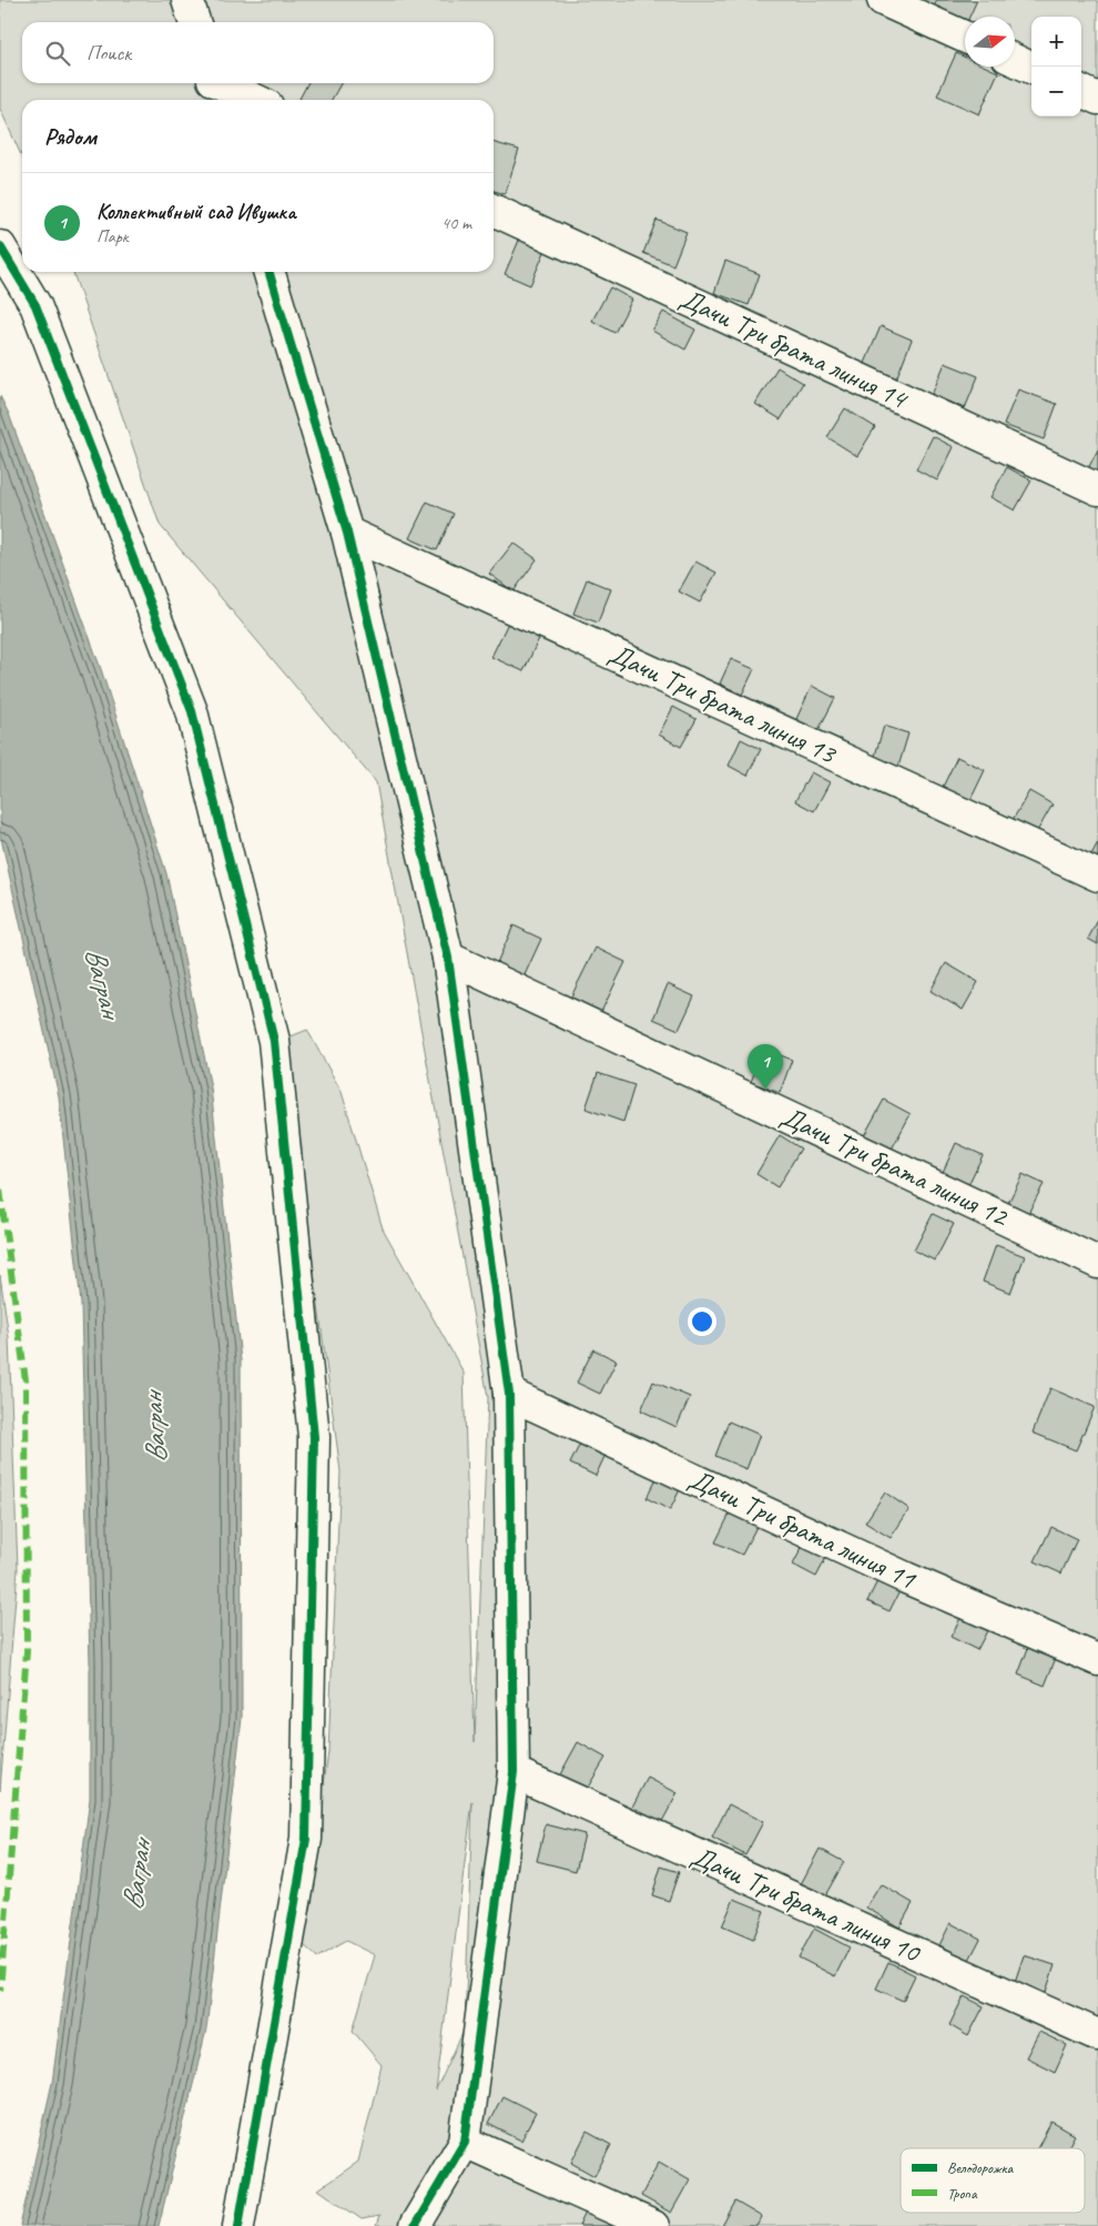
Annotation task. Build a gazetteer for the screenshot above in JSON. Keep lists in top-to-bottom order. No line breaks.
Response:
{"streets":{"street":["Дачи Три брата линия 14","Дачи Три брата линия 13","Дачи Три брата линия 12","Дачи Три брата линия 11","Дачи Три брата линия 10"]},"water":["Вагран"],"legend":["Велодорожка","Тропа"],"north":"right","page":{"map_buttons":["+","−"],"search":"Поиск","heading":"Рядом","list":[{"mark":"1","name":"Коллективный сад Ивушка","note":"Парк","value":"40 m"}],"pins":"1"}}
